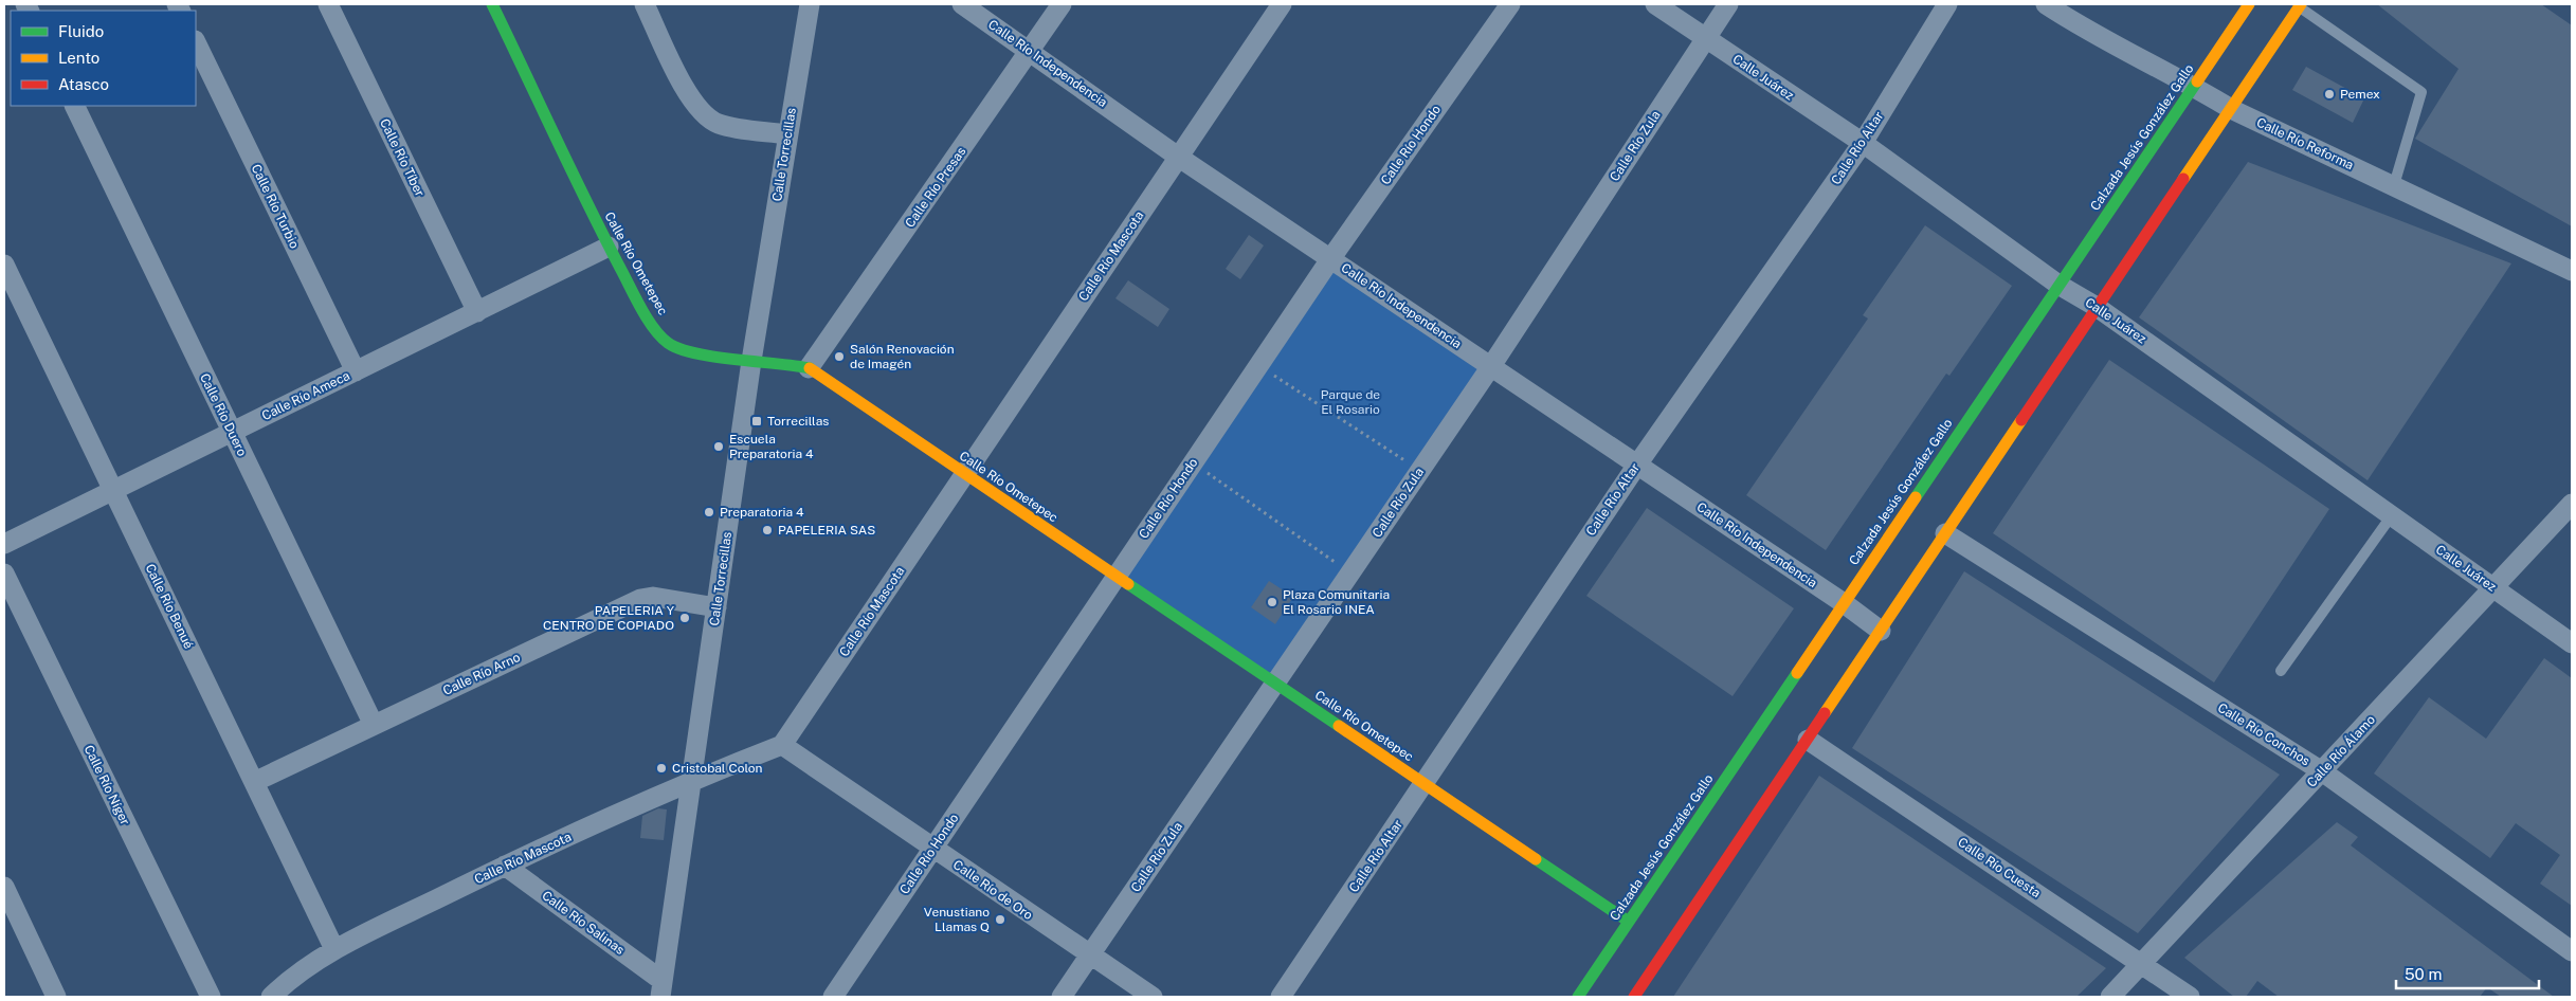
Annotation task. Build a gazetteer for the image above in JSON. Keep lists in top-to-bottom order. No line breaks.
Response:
{"streets":{"main road":["Calzada Jesús González Gallo","Calle Río Ometepec"],"street":["Calle Río Independencia","Calle Juárez","Calle Río Reforma","Calle Río Hondo","Calle Río Zula","Calle Río Altar","Calle Torrecillas","Calle Río Tíber","Calle Río Presas","Calle Río Turbio","Calle Río Mascota","Calle Río Ameca","Calle Río Duero","Calle Río Benué","Calle Río Arno","Calle Río Conchos","Calle Río Álamo","Calle Río Níger","Calle Río Cuesta","Calle Río de Oro","Calle Río Salinas"]},"crossings":[["Calle Río Independencia","Calzada Jesús González Gallo"],["Calle Río Independencia","Calle Río Hondo"],["Calle Río Independencia","Calle Río Zula"],["Calle Río Independencia","Calle Río Altar"],["Calle Río Independencia","Calle Río Presas"],["Calle Río Independencia","Calle Río Mascota"],["Calle Juárez","Calzada Jesús González Gallo"],["Calle Juárez","Calle Río Zula"],["Calle Juárez","Calle Río Altar"],["Calle Juárez","Calle Río Álamo"],["Calzada Jesús González Gallo","Calle Río Reforma"],["Calzada Jesús González Gallo","Calle Río Ometepec"],["Calle Río Hondo","Calle Río Ometepec"],["Calle Río Hondo","Calle Río de Oro"],["Calle Río Zula","Calle Río Ometepec"],["Calle Río Zula","Calle Río de Oro"],["Calle Río Altar","Calle Río Ometepec"],["Calle Torrecillas","Calle Río Mascota"],["Calle Torrecillas","Calle Río Ometepec"],["Calle Torrecillas","Calle Río Arno"],["Calle Torrecillas","Calle Río Salinas"],["Calle Río Tíber","Calle Río Ameca"],["Calle Río Presas","Calle Río Ometepec"],["Calle Río Turbio","Calle Río Ameca"],["Calle Río Mascota","Calle Río Ometepec"],["Calle Río Mascota","Calle Río Benué"],["Calle Río Mascota","Calle Río de Oro"],["Calle Río Mascota","Calle Río Salinas"],["Calle Río Ometepec","Calle Río Ameca"],["Calle Río Ameca","Calle Río Duero"],["Calle Río Ameca","Calle Río Benué"],["Calle Río Duero","Calle Río Arno"],["Calle Río Benué","Calle Río Arno"],["Calle Río Conchos","Calle Río Álamo"],["Calle Río Álamo","Calle Río Cuesta"]],"parks":["Parque de El Rosario"],"places":{"other":["Pemex","Salón Renovación de Imagén","Escuela Preparatoria 4","Preparatoria 4","PAPELERIA SAS","Plaza Comunitaria El Rosario INEA","PAPELERIA Y CENTRO DE COPIADO","Cristobal Colon","Venustiano Llamas Q"],"transit":["Torrecillas"]},"legend":["Fluido","Lento","Atasco"],"scale_bar":"50 m"}
